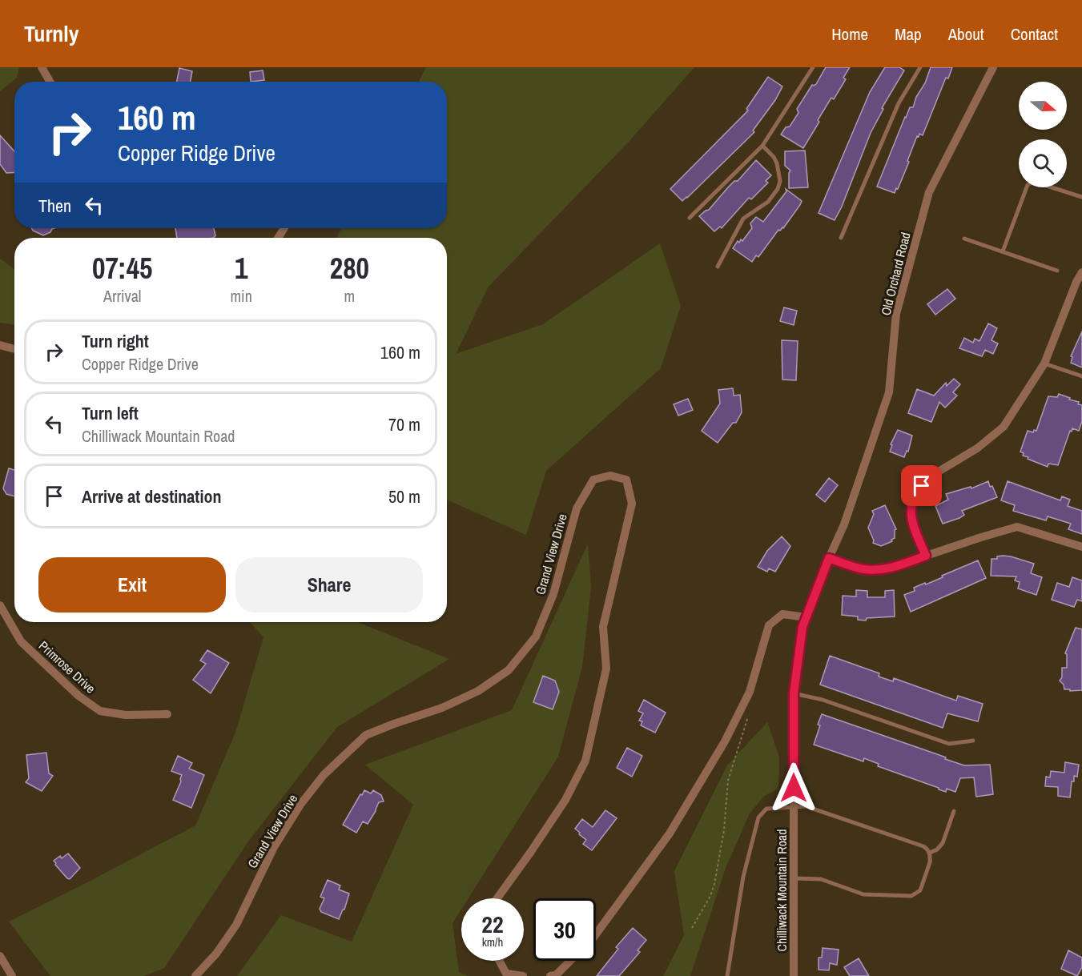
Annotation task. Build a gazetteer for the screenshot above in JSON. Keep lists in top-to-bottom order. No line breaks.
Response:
{"streets":{"street":["Old Orchard Road","Grand View Drive","Primrose Drive","Chilliwack Mountain Road"]},"crossings":[["Old Orchard Road","Chilliwack Mountain Road"]],"north":"right","page":{"header":"Turnly","nav":["Home","Map","About","Contact"],"turn":["160 m","Copper Ridge Drive"],"then":"Then","eta":["07:45","Arrival","1","min","280","m"],"list":[{"name":"Turn right","note":"Copper Ridge Drive","value":"160 m"},{"name":"Turn left","note":"Chilliwack Mountain Road","value":"70 m"},{"name":"Arrive at destination","value":"50 m"}],"buttons":["Exit","Share"],"speed":"22 km/h","limit":"30"}}
